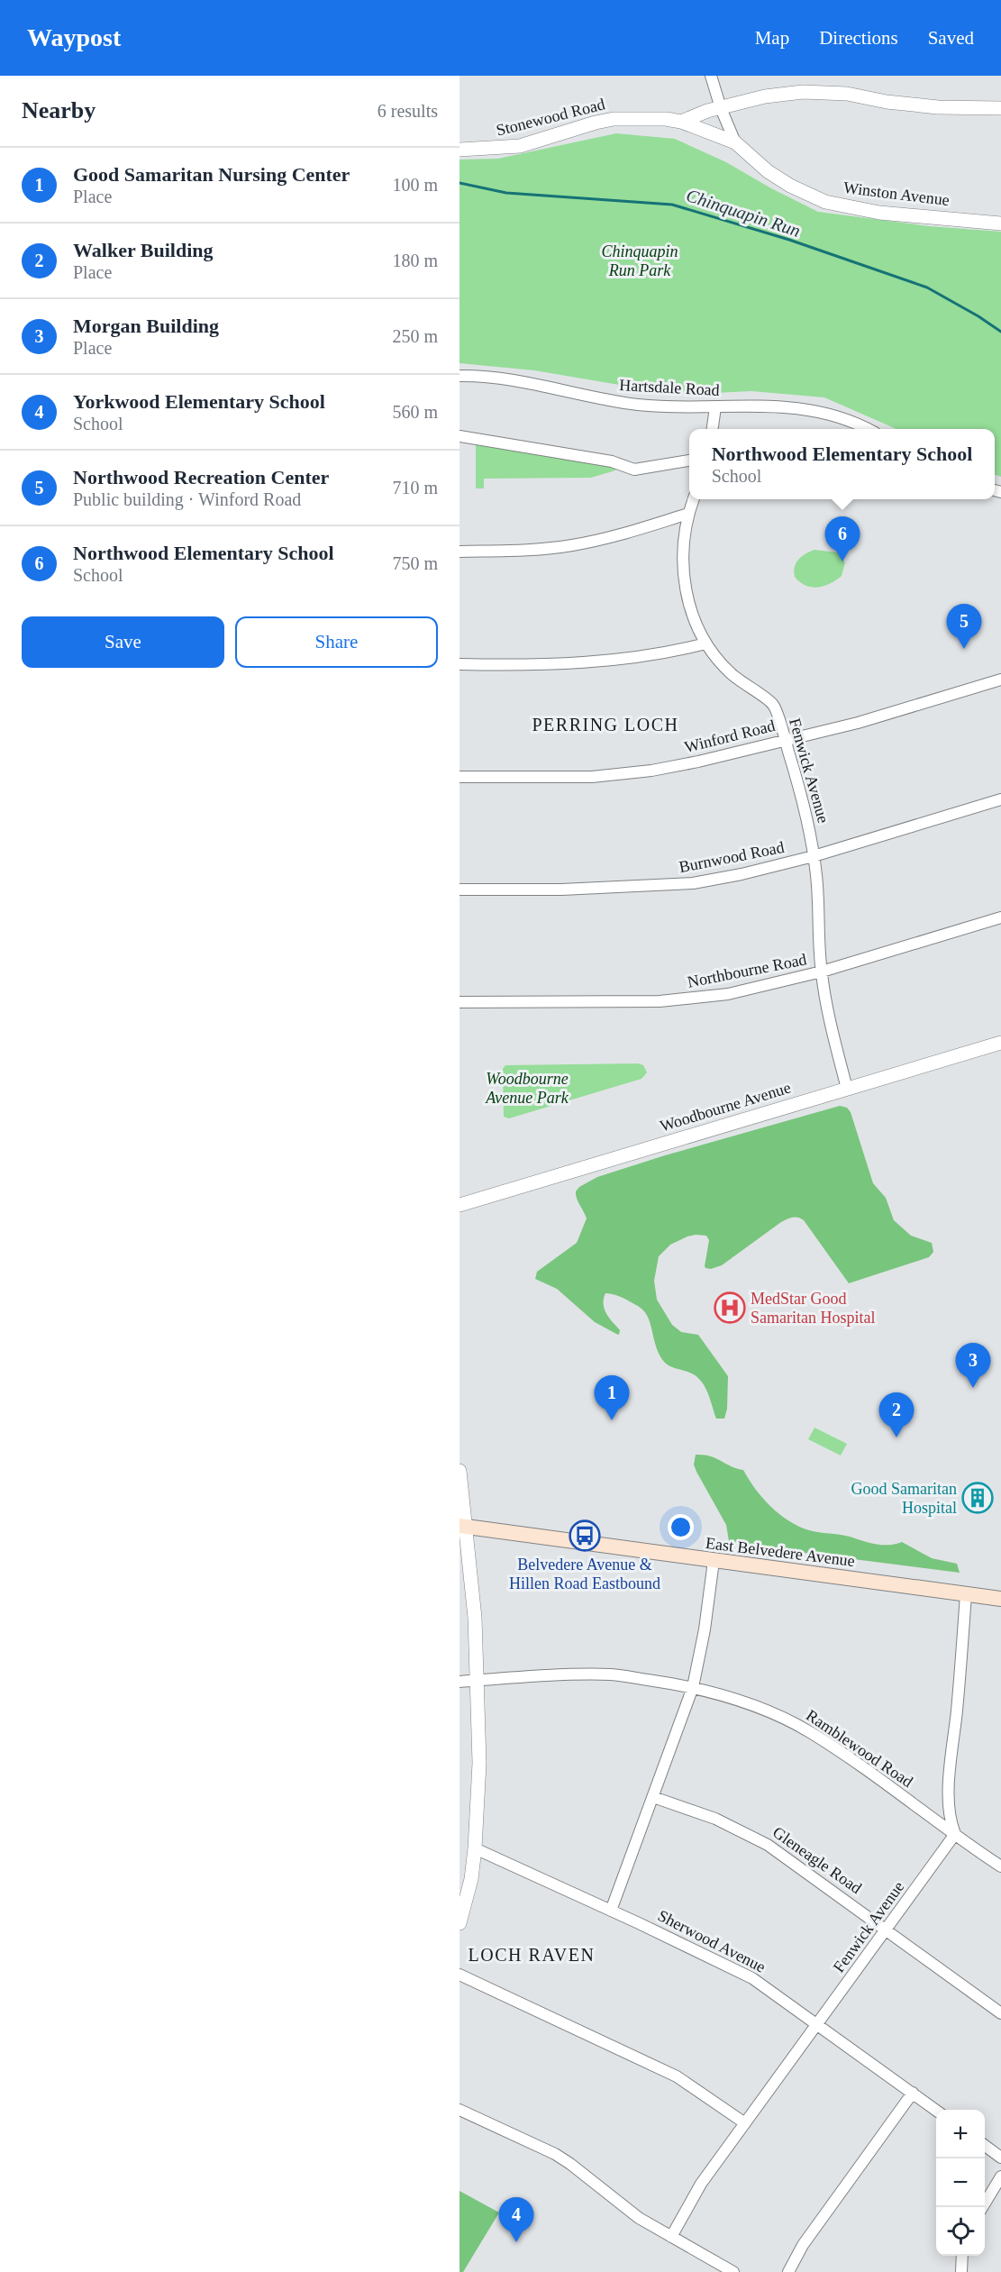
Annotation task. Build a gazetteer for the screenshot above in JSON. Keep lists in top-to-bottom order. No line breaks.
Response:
{"streets":{"main road":["East Belvedere Avenue"],"street":["Stonewood Road","Winston Avenue","Hartsdale Road","Winford Road","Fenwick Avenue","Burnwood Road","Northbourne Road","Woodbourne Avenue","Ramblewood Road","Gleneagle Road","Sherwood Avenue"]},"crossings":[["Stonewood Road","Winston Avenue"],["Winford Road","Fenwick Avenue"],["Fenwick Avenue","Burnwood Road"],["Fenwick Avenue","Northbourne Road"],["Fenwick Avenue","Woodbourne Avenue"],["Fenwick Avenue","Ramblewood Road"],["Fenwick Avenue","Gleneagle Road"],["Fenwick Avenue","Sherwood Avenue"]],"districts":["PERRING LOCH","LOCH RAVEN"],"water":["Chinquapin Run"],"parks":["Chinquapin Run Park","Woodbourne Avenue Park"],"places":{"hospital":["MedStar Good Samaritan Hospital"],"building":["Good Samaritan Hospital"],"bus stop":["Belvedere Avenue & Hillen Road Eastbound"]},"page":{"header":"Waypost","nav":["Map","Directions","Saved"],"heading":["Nearby","6 results"],"list":[{"mark":"1","name":"Good Samaritan Nursing Center","note":"Place","value":"100 m"},{"mark":"2","name":"Walker Building","note":"Place","value":"180 m"},{"mark":"3","name":"Morgan Building","note":"Place","value":"250 m"},{"mark":"4","name":"Yorkwood Elementary School","note":"School","value":"560 m"},{"mark":"5","name":"Northwood Recreation Center","note":"Public building · Winford Road","value":"710 m"},{"mark":"6","name":"Northwood Elementary School","note":"School","value":"750 m"}],"popup":["Northwood Elementary School","School"],"pins":["6","5","3","1","2","4"],"buttons":["Save","Share"],"map_buttons":["+","−"]}}
